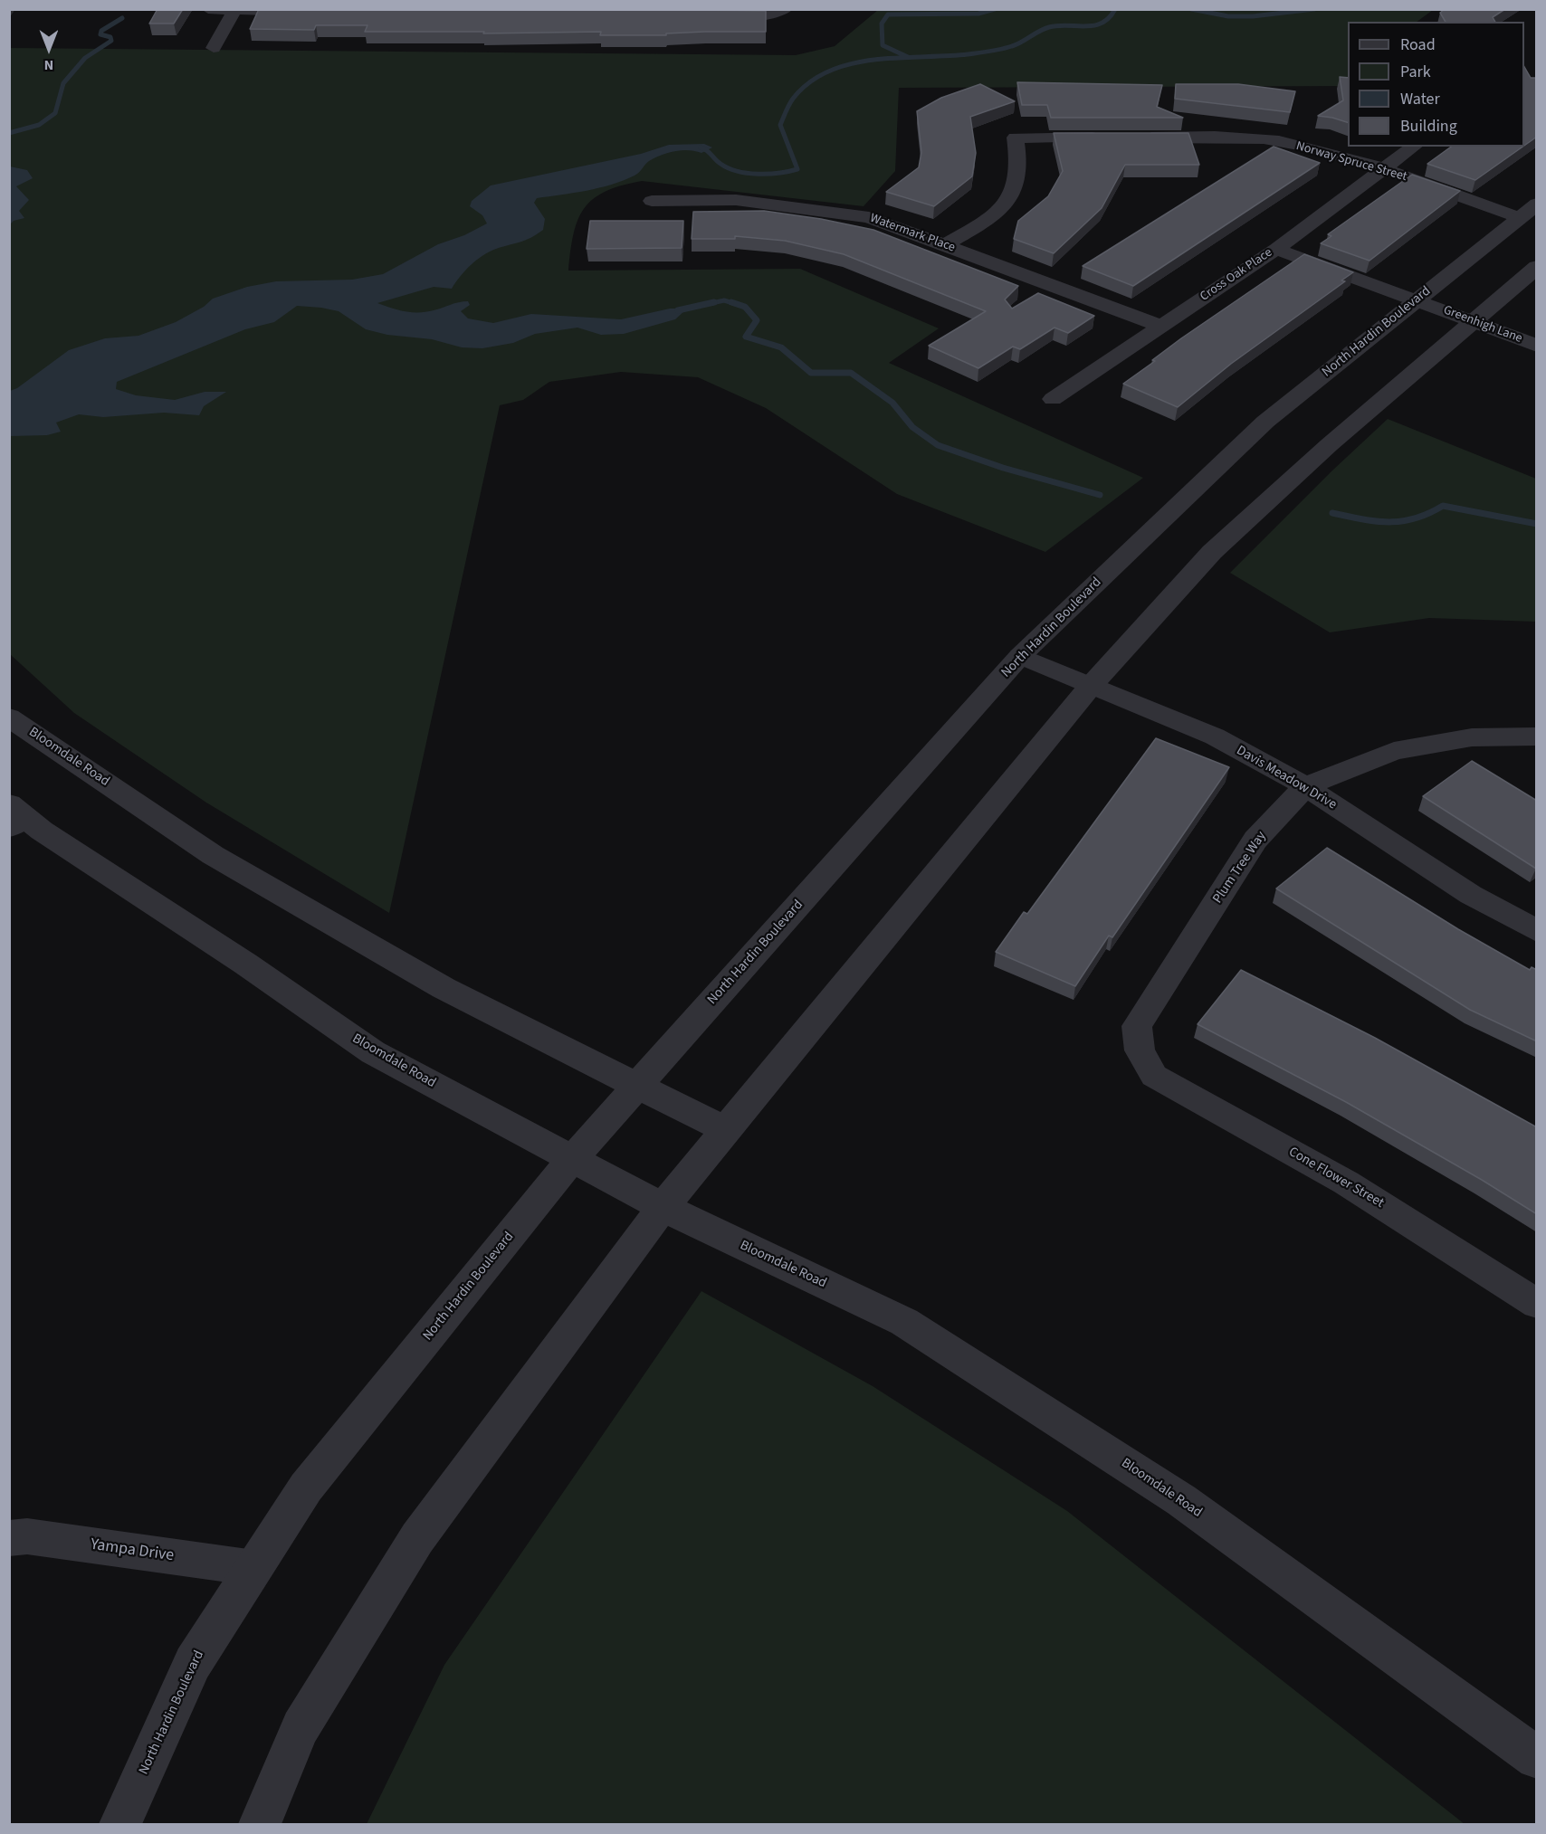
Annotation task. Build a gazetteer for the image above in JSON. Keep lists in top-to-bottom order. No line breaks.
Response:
{"streets":{"street":["Norway Spruce Street","Watermark Place","Cross Oak Place","Greenhigh Lane","North Hardin Boulevard","Bloomdale Road","Davis Meadow Drive","Plum Tree Way","Cone Flower Street","Yampa Drive"]},"crossings":[["Norway Spruce Street","Cross Oak Place"],["Norway Spruce Street","North Hardin Boulevard"],["Watermark Place","Cross Oak Place"],["Cross Oak Place","Greenhigh Lane"],["Greenhigh Lane","North Hardin Boulevard"],["North Hardin Boulevard","Bloomdale Road"],["North Hardin Boulevard","Davis Meadow Drive"],["North Hardin Boulevard","Yampa Drive"],["Davis Meadow Drive","Plum Tree Way"],["Plum Tree Way","Cone Flower Street"]],"legend":["Road","Park","Water","Building"],"north":"bottom"}
